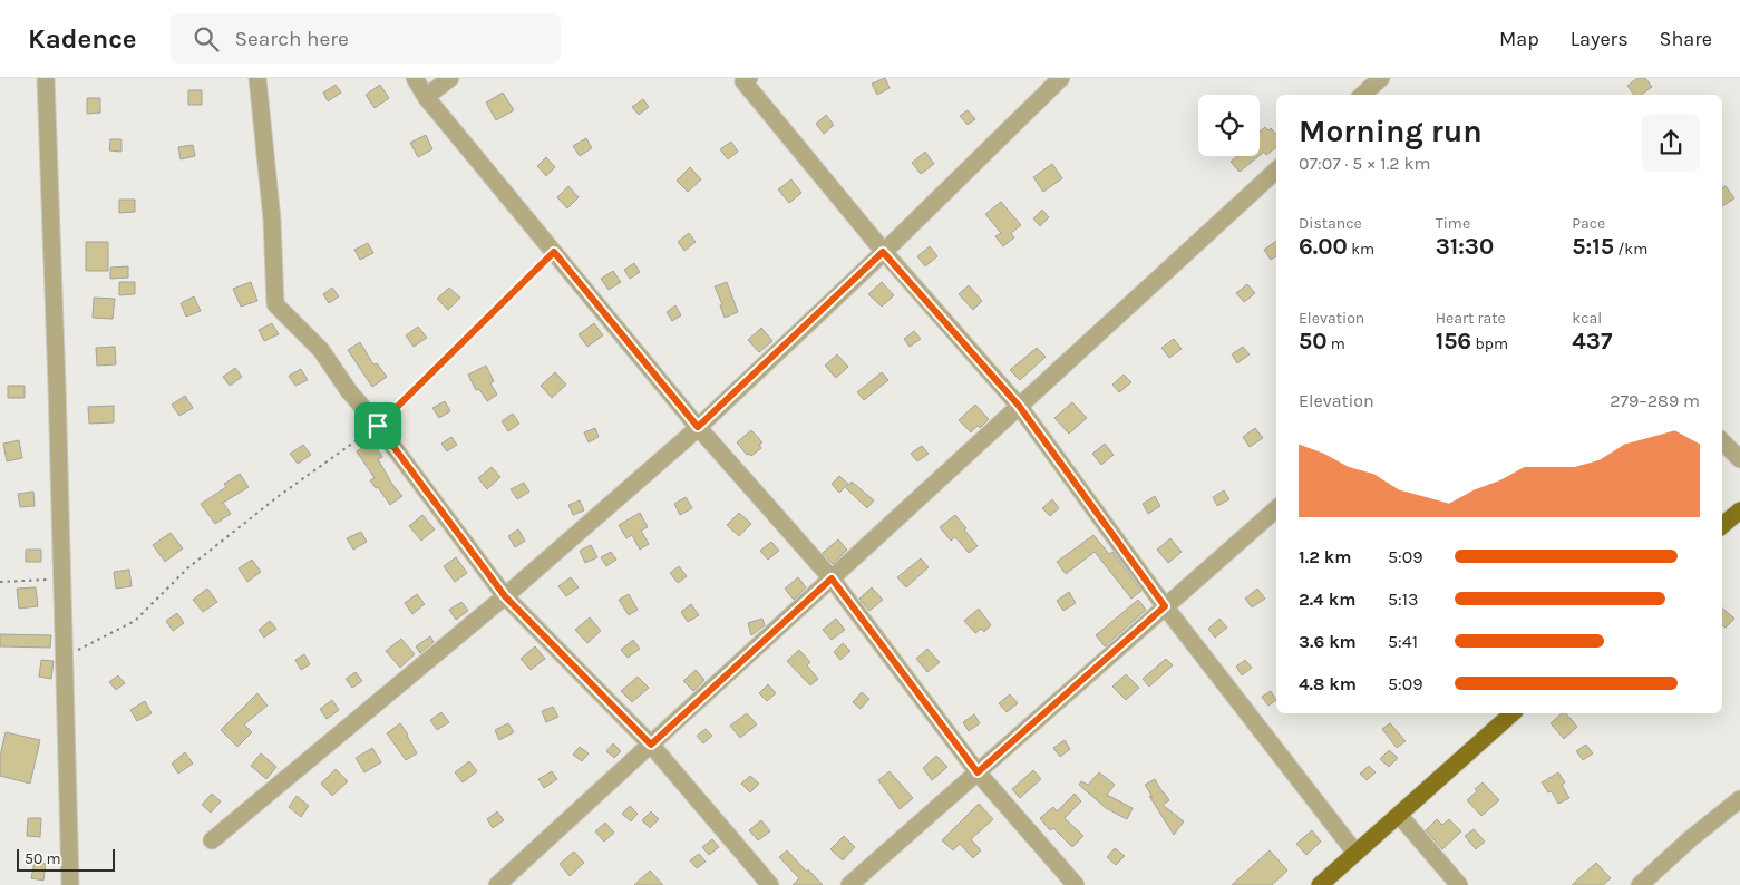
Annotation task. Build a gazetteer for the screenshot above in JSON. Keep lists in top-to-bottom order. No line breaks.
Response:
{"scale_bar":"50 m","page":{"header":"Kadence","search":"Search here","nav":["Map","Layers","Share"],"heading":["Morning run","07:07 · 5 × 1.2 km"],"stats":[["Distance","6.00 km"],["Time","31:30"],["Pace","5:15 /km"],["Elevation","50 m"],["Heart rate","156 bpm"],["kcal","437"]],"chart":["Elevation","279–289 m"],"list":[{"name":"1.2 km","note":"5:09"},{"name":"2.4 km","note":"5:13"},{"name":"3.6 km","note":"5:41"},{"name":"4.8 km","note":"5:09"}],"scale":"50 m"}}
